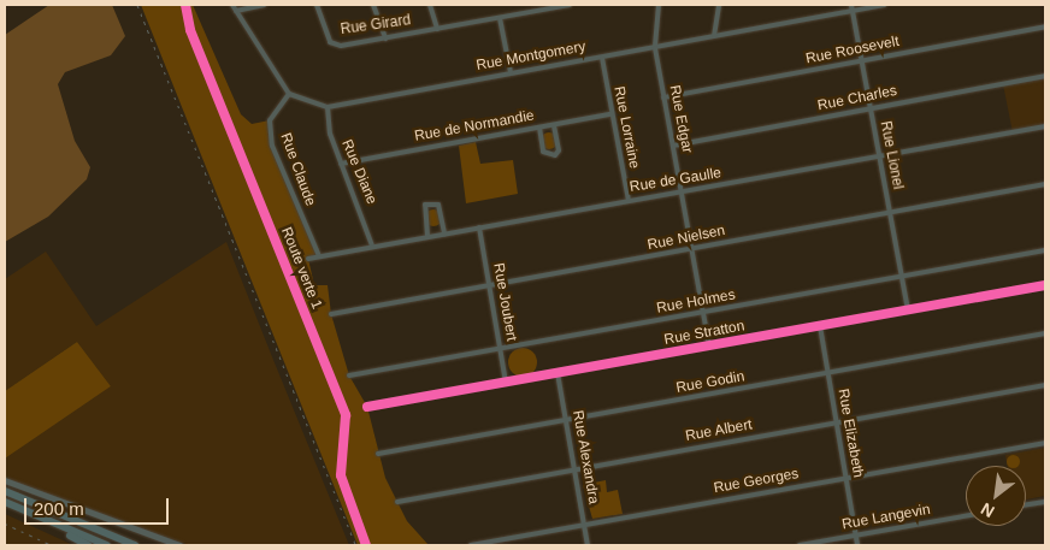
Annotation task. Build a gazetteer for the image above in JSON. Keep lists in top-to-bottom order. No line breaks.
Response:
{"streets":{"street":["Rue Girard","Rue Roosevelt","Rue Montgomery","Rue Charles","Rue Edgar","Rue de Normandie","Rue Lorraine","Rue Lionel","Rue Claude","Rue Diane","Rue de Gaulle","Rue Nielsen","Rue Joubert","Rue Holmes","Rue Stratton","Rue Godin","Rue Albert","Rue Elizabeth","Rue Alexandra","Rue Georges","Rue Langevin"],"cycle path":["Route verte 1"]},"crossings":[["Rue Roosevelt","Rue Edgar"],["Rue Roosevelt","Rue Lionel"],["Rue Montgomery","Rue Edgar"],["Rue Montgomery","Rue Lorraine"],["Rue Montgomery","Rue Lionel"],["Rue Montgomery","Rue Claude"],["Rue Montgomery","Rue Diane"],["Rue Charles","Rue Edgar"],["Rue Charles","Rue Lionel"],["Rue Edgar","Rue de Gaulle"],["Rue Edgar","Rue Nielsen"],["Rue Edgar","Rue Holmes"],["Rue Edgar","Rue Stratton"],["Rue de Normandie","Rue Lorraine"],["Rue de Normandie","Rue Diane"],["Rue Lorraine","Rue de Gaulle"],["Rue Lionel","Rue de Gaulle"],["Rue Lionel","Rue Nielsen"],["Rue Lionel","Rue Holmes"],["Rue Lionel","Rue Stratton"],["Rue Claude","Rue de Gaulle"],["Rue Diane","Rue de Gaulle"],["Rue de Gaulle","Rue Joubert"],["Rue Nielsen","Rue Joubert"],["Rue Joubert","Rue Holmes"],["Rue Joubert","Rue Stratton"],["Rue Stratton","Rue Elizabeth"],["Rue Stratton","Rue Alexandra"],["Rue Godin","Rue Elizabeth"],["Rue Godin","Rue Alexandra"],["Rue Albert","Rue Elizabeth"],["Rue Albert","Rue Alexandra"],["Rue Elizabeth","Rue Georges"],["Rue Elizabeth","Rue Langevin"],["Rue Alexandra","Rue Georges"]],"scale_bar":"200 m","north":"bottom left"}
